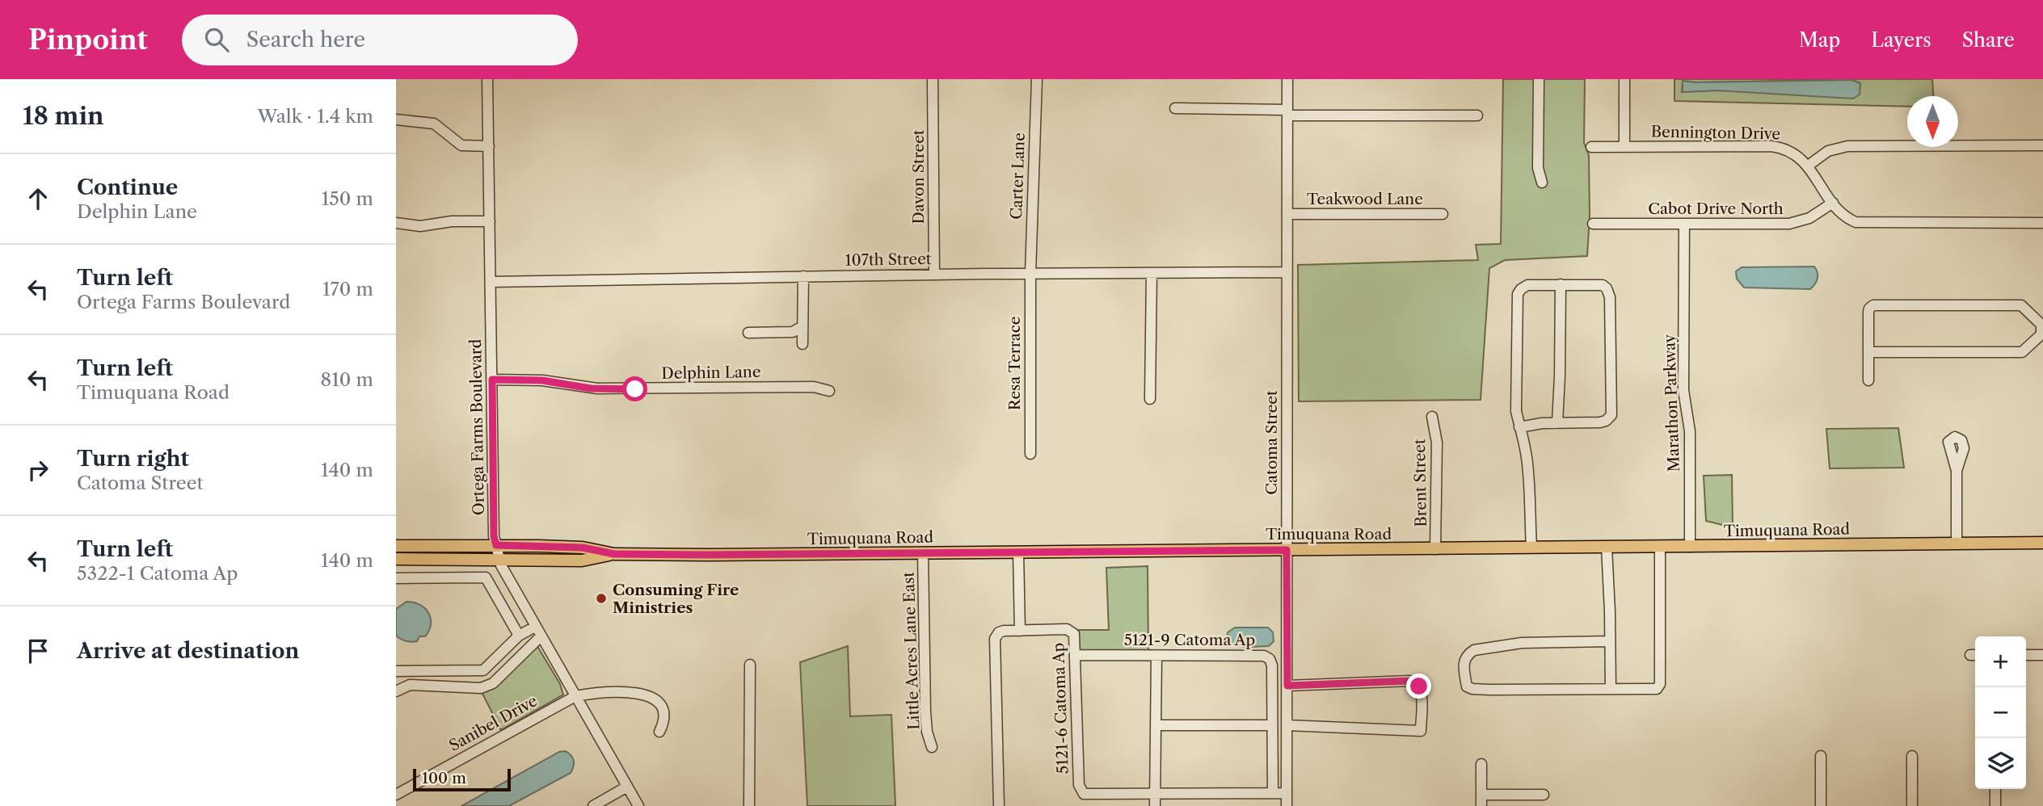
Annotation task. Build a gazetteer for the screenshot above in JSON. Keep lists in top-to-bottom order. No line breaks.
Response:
{"streets":{"main road":["Timuquana Road"],"street":["Bennington Drive","Carter Lane","Davon Street","Teakwood Lane","Cabot Drive North","107th Street","Resa Terrace","Delphin Lane","Marathon Parkway","Ortega Farms Boulevard","Catoma Street","Brent Street","5121-9 Catoma Ap","Little Acres Lane East","5121-6 Catoma Ap","Sanibel Drive"]},"crossings":[["Bennington Drive","Cabot Drive North"],["Carter Lane","107th Street"],["Carter Lane","Resa Terrace"],["Davon Street","107th Street"],["Teakwood Lane","Catoma Street"],["Cabot Drive North","Marathon Parkway"],["107th Street","Resa Terrace"],["107th Street","Ortega Farms Boulevard"],["107th Street","Catoma Street"],["Delphin Lane","Ortega Farms Boulevard"],["Marathon Parkway","Timuquana Road"],["Ortega Farms Boulevard","Timuquana Road"],["Ortega Farms Boulevard","Sanibel Drive"],["Catoma Street","Timuquana Road"],["Catoma Street","5121-6 Catoma Ap"],["Brent Street","Timuquana Road"],["Timuquana Road","Little Acres Lane East"],["5121-9 Catoma Ap","5121-6 Catoma Ap"]],"places":["Consuming Fire Ministries"],"scale_bar":"100 m","north":"bottom","page":{"header":"Pinpoint","search":"Search here","nav":["Map","Layers","Share"],"heading":["18 min","Walk · 1.4 km"],"list":[["Continue","Delphin Lane","150 m"],["Turn left","Ortega Farms Boulevard","170 m"],["Turn left","Timuquana Road","810 m"],["Turn right","Catoma Street","140 m"],["Turn left","5322-1 Catoma Ap","140 m"],"Arrive at destination"],"map_buttons":["+","−"],"scale":"100 m"}}
